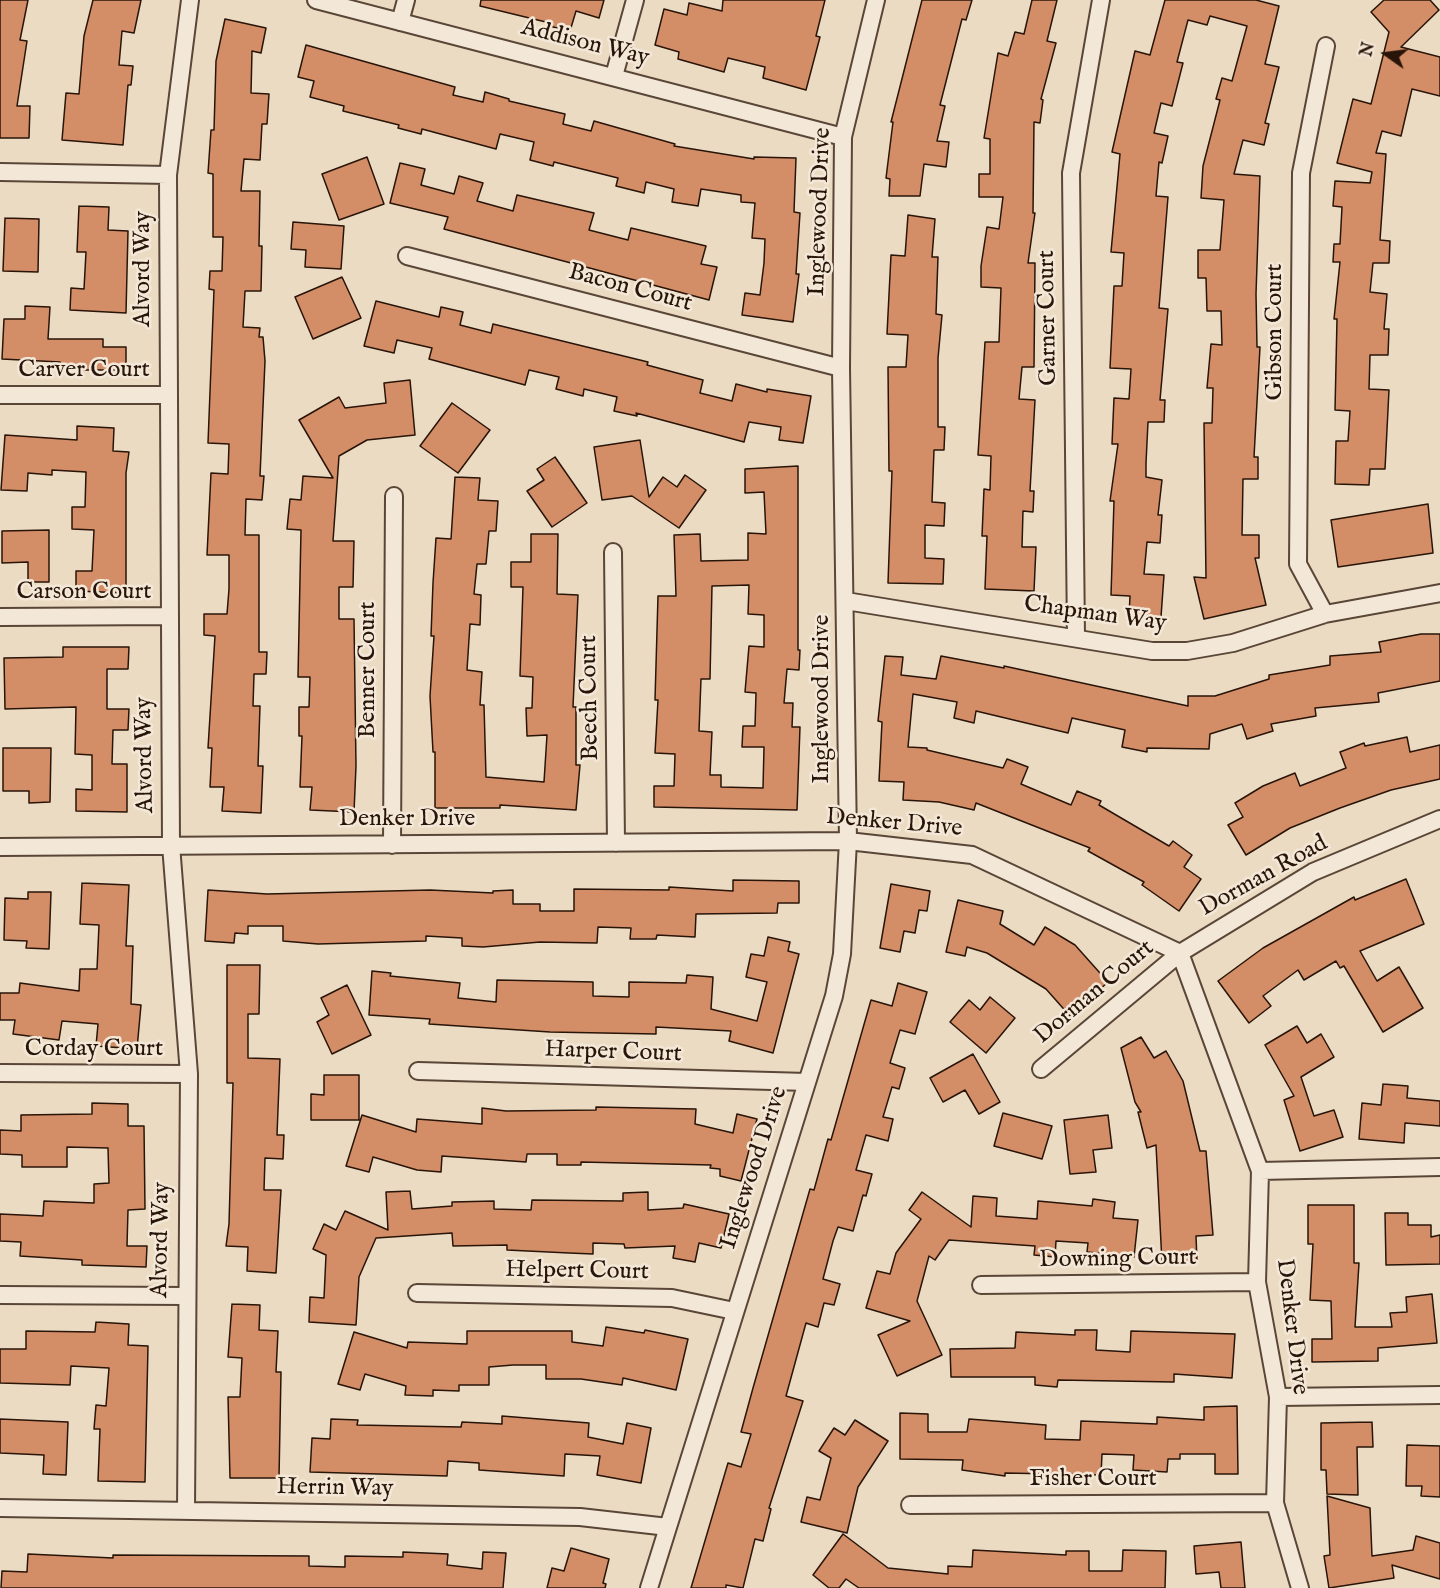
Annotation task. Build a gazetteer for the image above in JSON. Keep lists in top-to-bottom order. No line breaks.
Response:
{"streets":{"street":["Addison Way","Inglewood Drive","Alvord Way","Bacon Court","Garner Court","Gibson Court","Carver Court","Carson Court","Chapman Way","Benner Court","Beech Court","Denker Drive","Dorman Road","Dorman Court","Corday Court","Harper Court","Downing Court","Helpert Court","Fisher Court","Herrin Way"]},"crossings":[["Addison Way","Inglewood Drive"],["Inglewood Drive","Bacon Court"],["Inglewood Drive","Chapman Way"],["Inglewood Drive","Denker Drive"],["Inglewood Drive","Harper Court"],["Inglewood Drive","Helpert Court"],["Inglewood Drive","Herrin Way"],["Alvord Way","Carver Court"],["Alvord Way","Carson Court"],["Alvord Way","Denker Drive"],["Alvord Way","Corday Court"],["Alvord Way","Herrin Way"],["Garner Court","Chapman Way"],["Gibson Court","Chapman Way"],["Benner Court","Denker Drive"],["Beech Court","Denker Drive"],["Denker Drive","Dorman Road"],["Denker Drive","Dorman Court"],["Denker Drive","Downing Court"],["Denker Drive","Fisher Court"],["Dorman Road","Dorman Court"]],"north":"left"}
